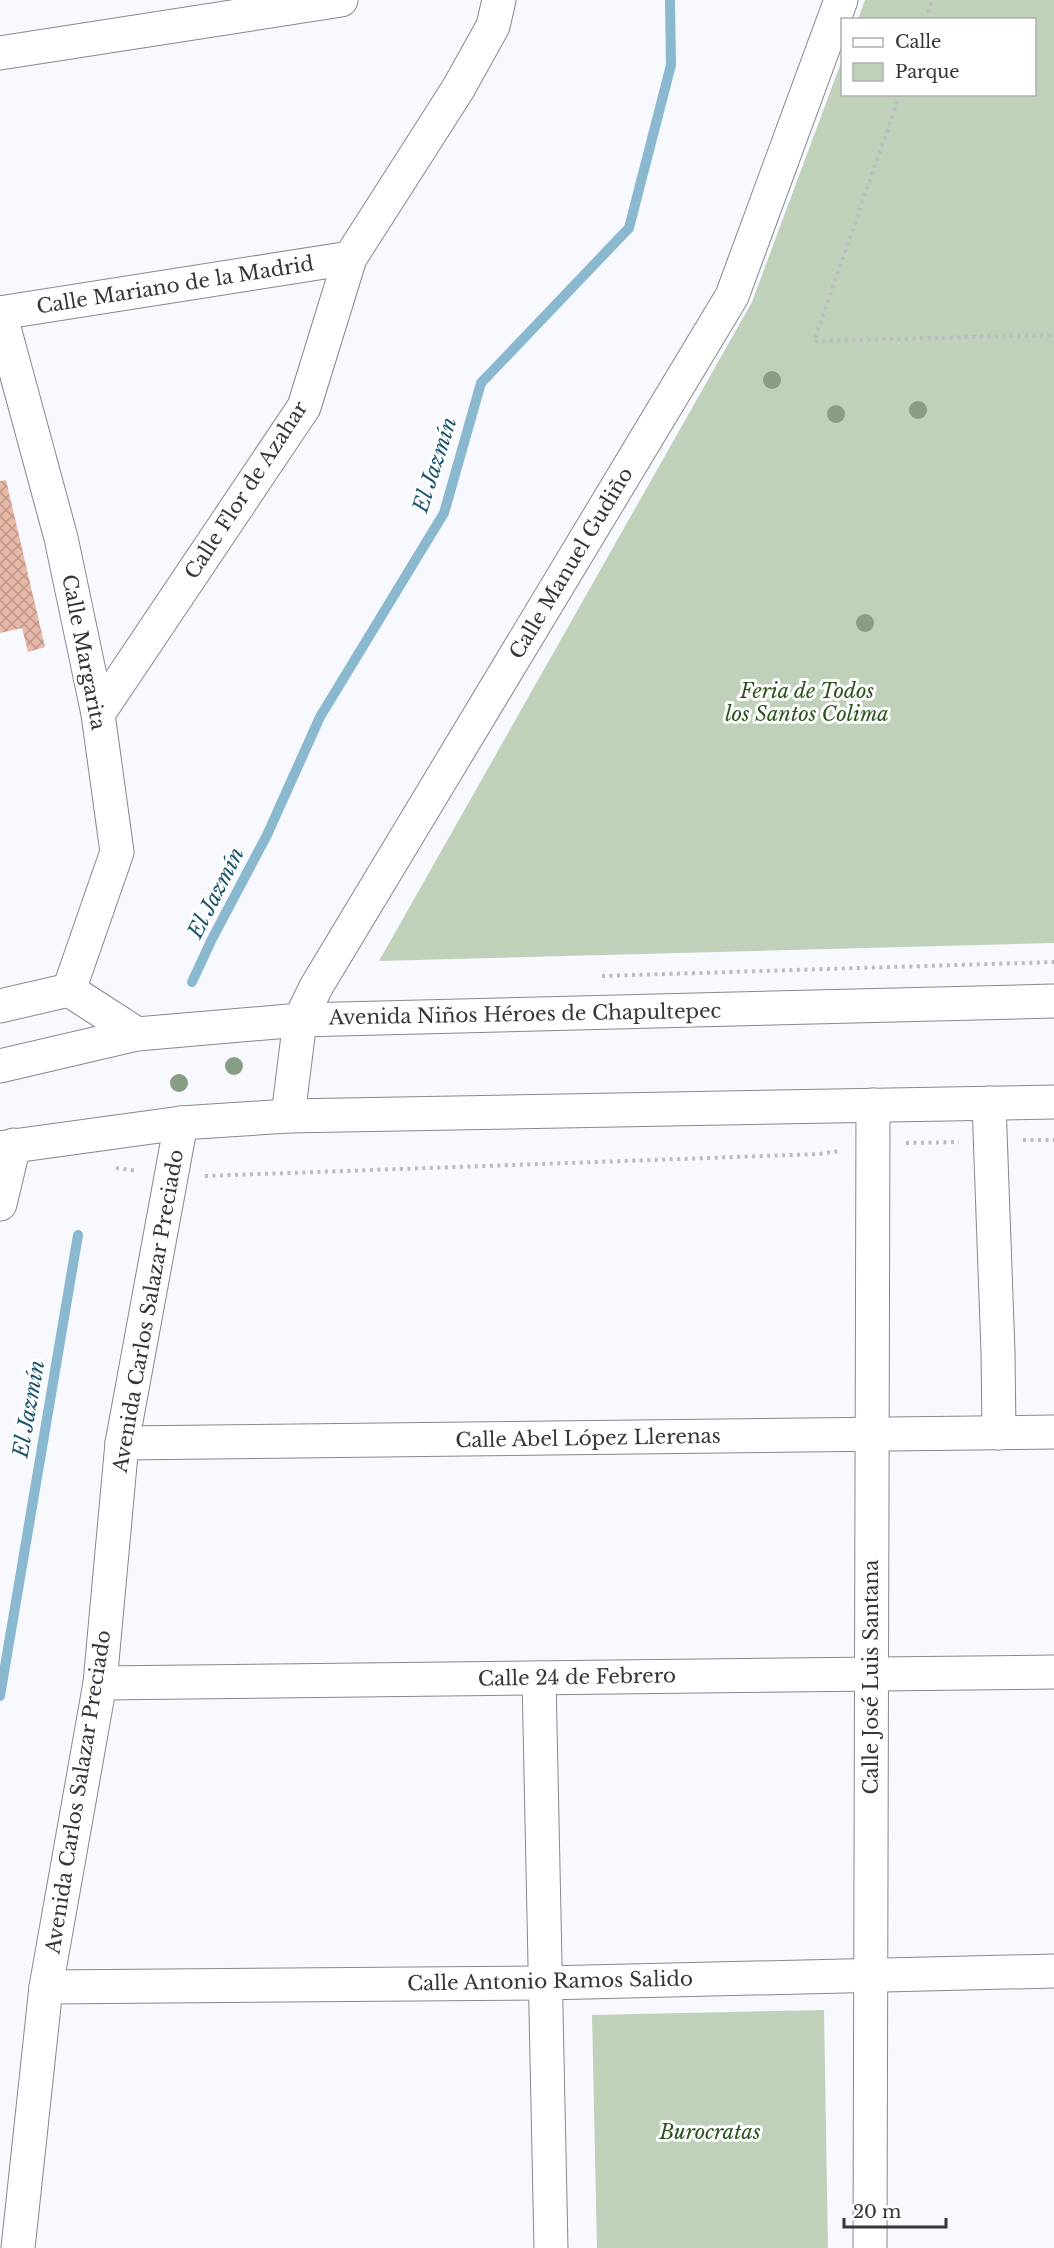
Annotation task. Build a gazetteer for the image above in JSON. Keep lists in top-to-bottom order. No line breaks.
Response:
{"streets":{"street":["Calle Mariano de la Madrid","Calle Flor de Azahar","Calle Manuel Gudiño","Calle Margarita","Avenida Niños Héroes de Chapultepec","Avenida Carlos Salazar Preciado","Calle Abel López Llerenas","Calle 24 de Febrero","Calle José Luis Santana","Calle Antonio Ramos Salido"]},"crossings":[["Calle Mariano de la Madrid","Calle Flor de Azahar"],["Calle Mariano de la Madrid","Calle Margarita"],["Calle Flor de Azahar","Calle Margarita"],["Calle Manuel Gudiño","Avenida Niños Héroes de Chapultepec"],["Avenida Carlos Salazar Preciado","Calle Abel López Llerenas"],["Avenida Carlos Salazar Preciado","Calle 24 de Febrero"],["Avenida Carlos Salazar Preciado","Calle Antonio Ramos Salido"],["Calle Abel López Llerenas","Calle José Luis Santana"],["Calle 24 de Febrero","Calle José Luis Santana"],["Calle José Luis Santana","Calle Antonio Ramos Salido"]],"water":["El Jazmín"],"parks":["Feria de Todos los Santos Colima","Burocratas"],"legend":["Calle","Parque"],"scale_bar":"20 m"}
